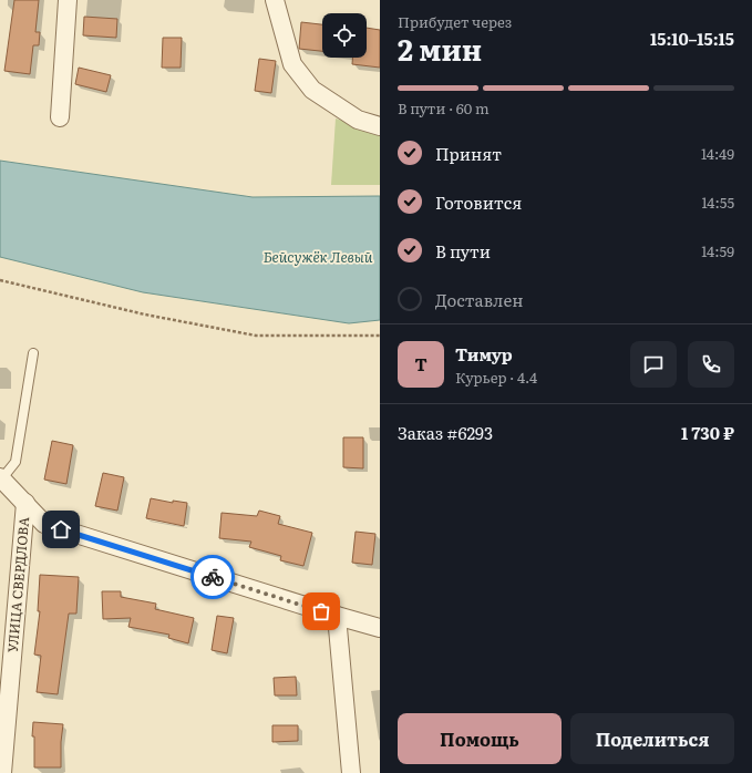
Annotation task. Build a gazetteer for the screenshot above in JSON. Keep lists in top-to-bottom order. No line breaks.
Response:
{"streets":{"street":["УЛИЦА СВЕРДЛОВА"]},"water":["Бейсужёк Левый"],"page":{"heading":["2 мин","Прибудет через","15:10–15:15"],"panel":["Тимур","Курьер · 4.4","Заказ #6293","1 730 ₽"],"bar":"В пути · 60 m","list":[["Принят","14:49"],["Готовится","14:55"],["В пути","14:59"],"Доставлен"],"round":"Т","buttons":["Помощь","Поделиться"]}}
